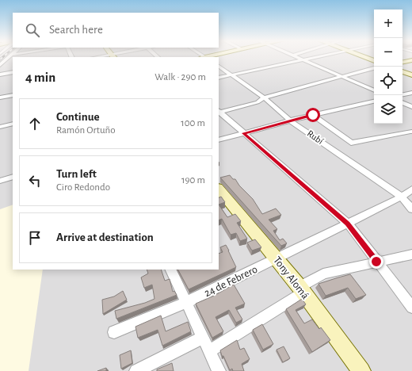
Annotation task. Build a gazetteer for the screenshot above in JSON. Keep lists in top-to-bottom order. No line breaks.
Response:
{"streets":{"street":["Rubí","Tony Alomá","24 de Febrero"]},"crossings":[["Rubí","24 de Febrero"],["Tony Alomá","24 de Febrero"]],"page":{"map_buttons":["+","−"],"search":"Search here","heading":["4 min","Walk · 290 m"],"list":[["Continue","Ramón Ortuño","100 m"],["Turn left","Ciro Redondo","190 m"],"Arrive at destination"]}}
